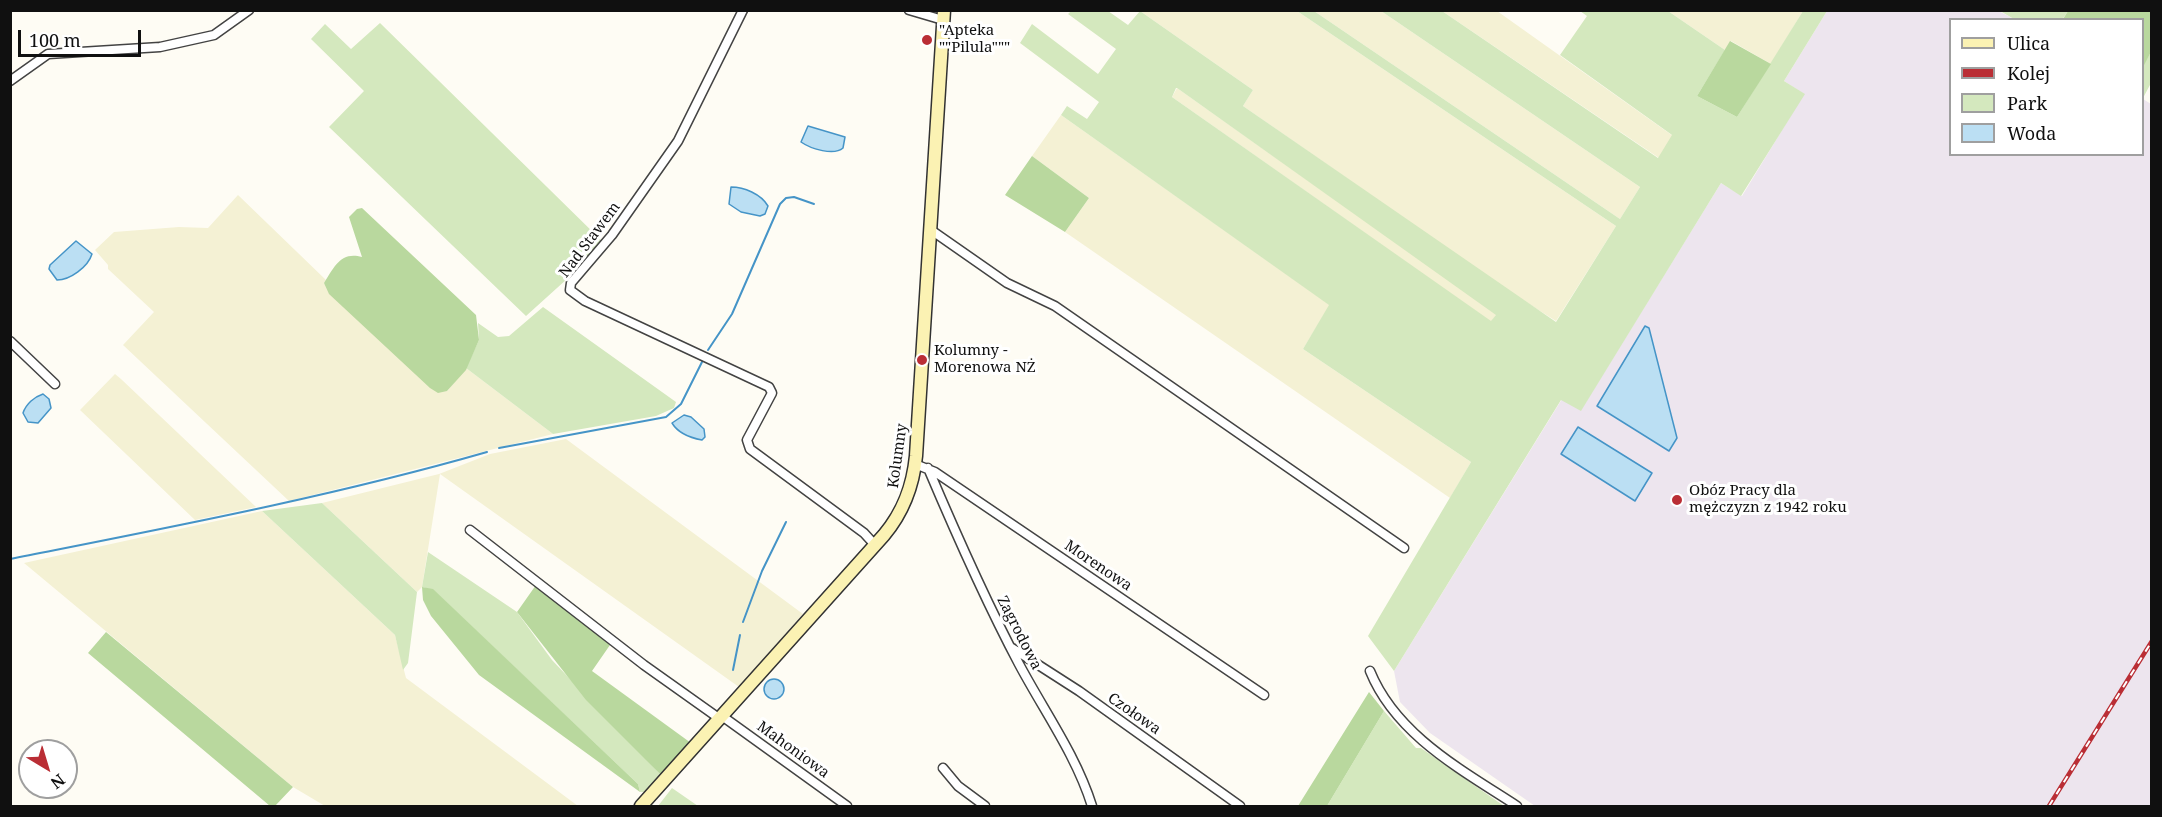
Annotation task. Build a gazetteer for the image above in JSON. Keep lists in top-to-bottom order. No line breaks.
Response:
{"streets":{"street":["Nad Stawem","Kolumny","Morenowa","Zagrodowa","Czołowa","Mahoniowa"]},"crossings":[["Nad Stawem","Kolumny"],["Kolumny","Morenowa"],["Kolumny","Zagrodowa"],["Kolumny","Mahoniowa"],["Morenowa","Zagrodowa"],["Zagrodowa","Czołowa"]],"places":["\"Apteka \"\"Pilula\"\"\"","Kolumny - Morenowa NŻ","Obóz Pracy dla mężczyzn z 1942 roku"],"legend":["Ulica","Kolej","Park","Woda"],"scale_bar":"100 m","north":"bottom right"}
